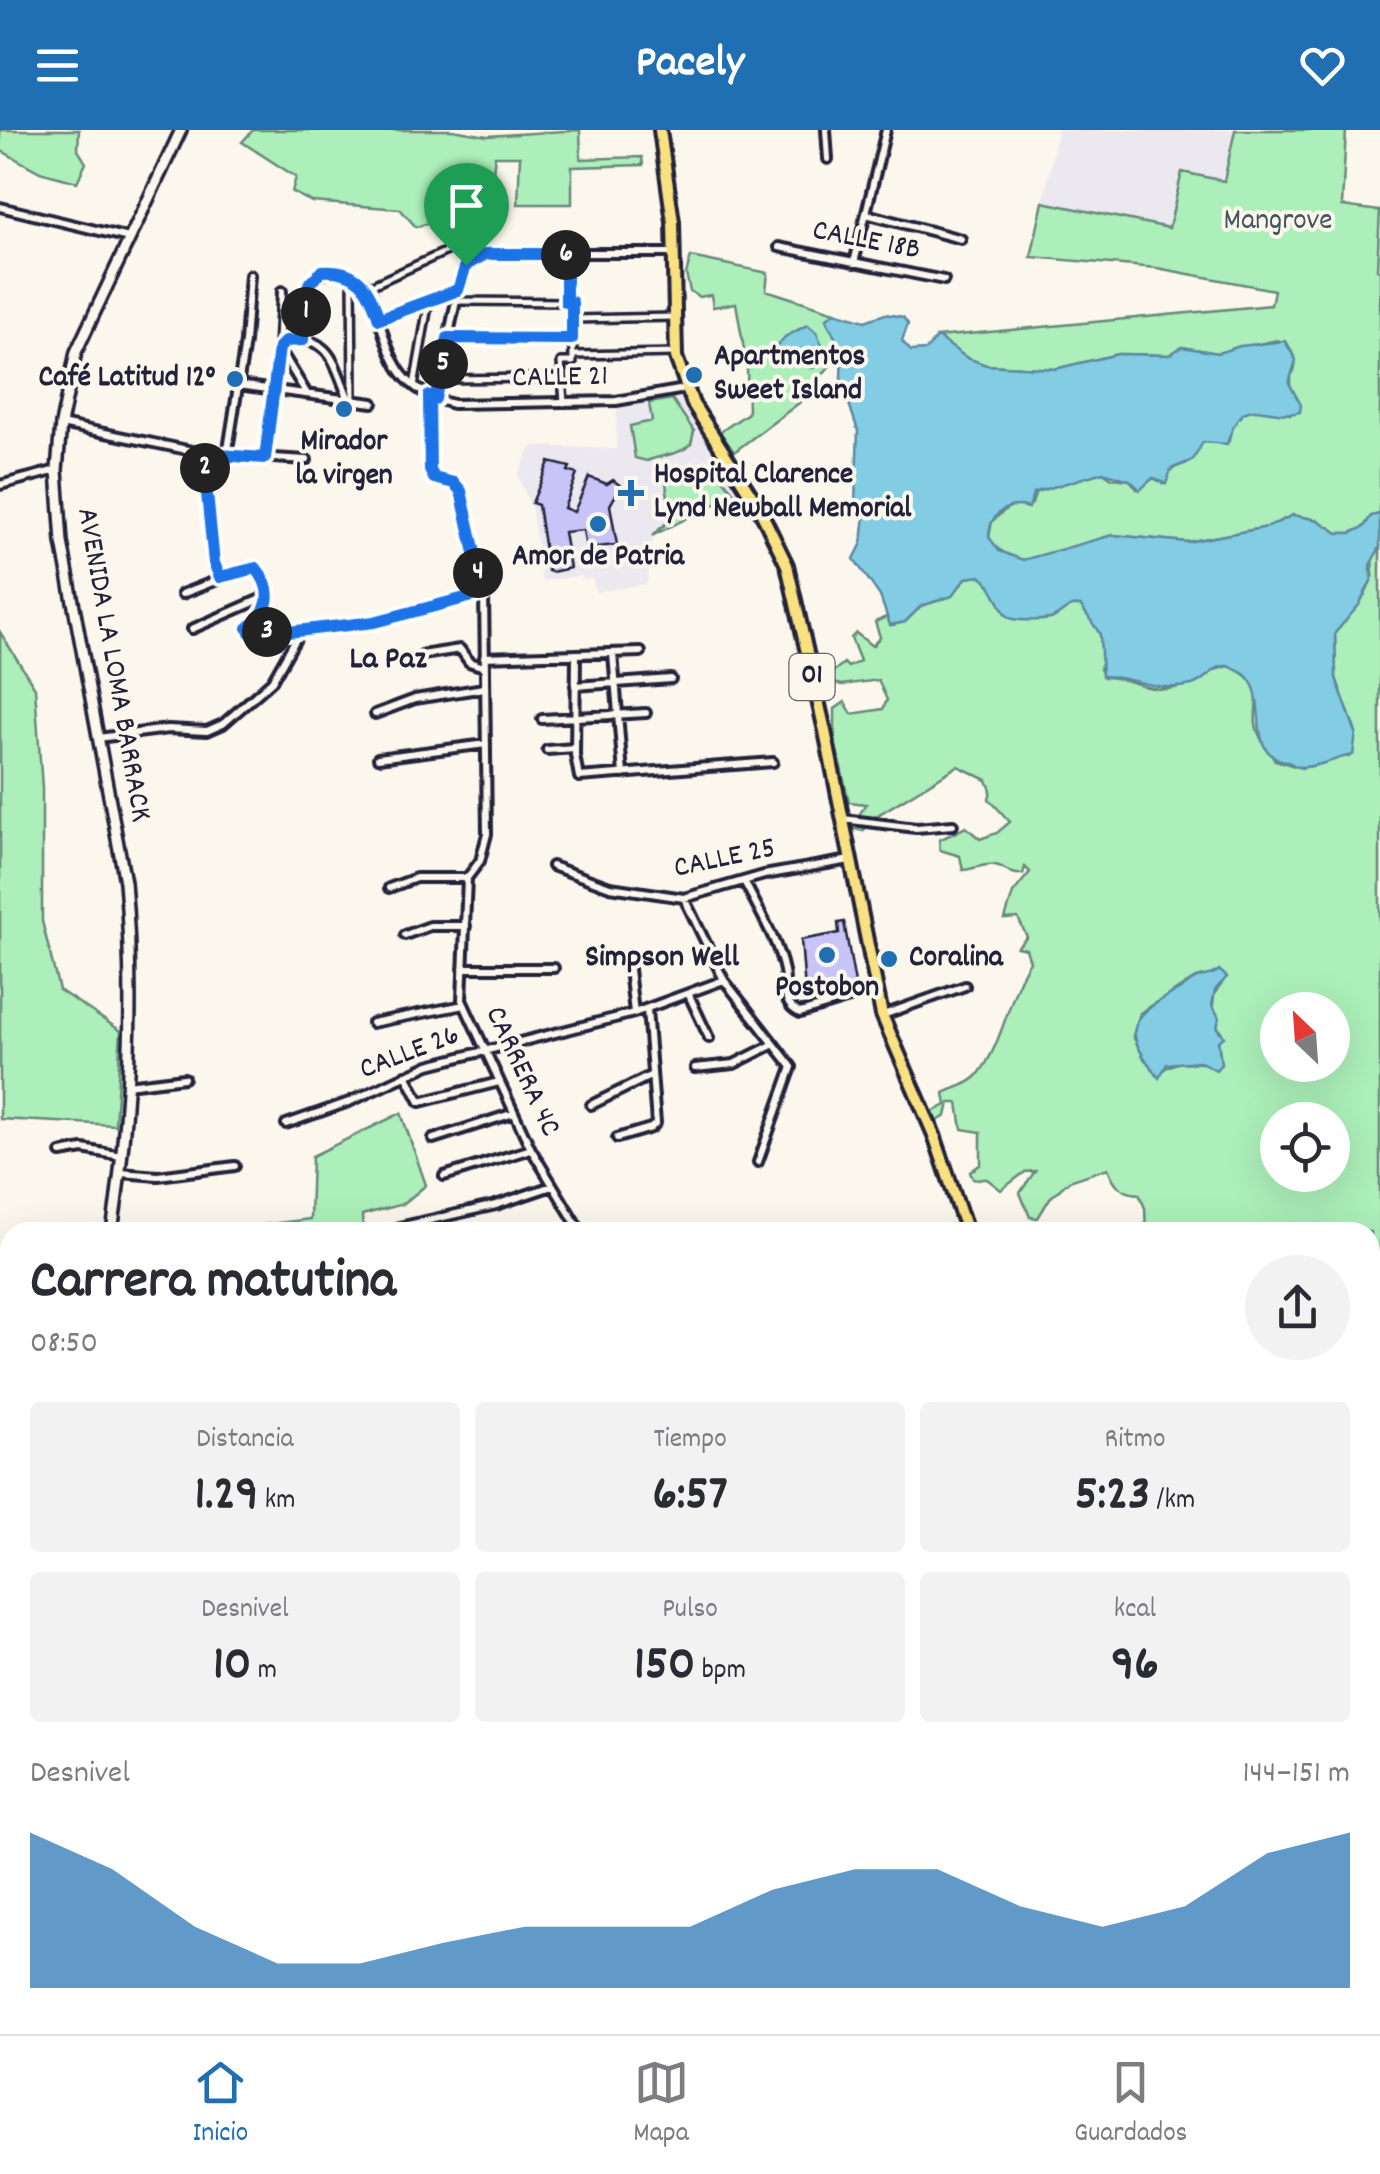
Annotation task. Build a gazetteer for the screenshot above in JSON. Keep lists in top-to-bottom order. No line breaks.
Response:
{"streets":{"highway":["01"],"main road":["AVENIDA LA LOMA BARRACK"],"street":["CALLE 18B","CALLE 21","CALLE 25","CALLE 26","CARRERA 4C"]},"crossings":[["CALLE 21","01"],["01","CALLE 25"],["CALLE 26","CARRERA 4C"]],"districts":["La Paz","Simpson Well"],"parks":["Mangrove"],"places":{"other":["Apartmentos Sweet Island","Café Latitud 12°","Mirador la virgen","Amor de Patria","Postobon","Coralina"],"health":["Hospital Clarence Lynd Newball Memorial"]},"north":"top left","page":{"header":"Pacely","pins":["6","1","5","2","4","3"],"heading":["Carrera matutina","08:50"],"stats":[["Distancia","1.29 km"],["Tiempo","6:57"],["Ritmo","5:23 /km"],["Desnivel","10 m"],["Pulso","150 bpm"],["kcal","96"]],"chart":["Desnivel","144–151 m"],"tabs":["Inicio","Mapa","Guardados"]}}
